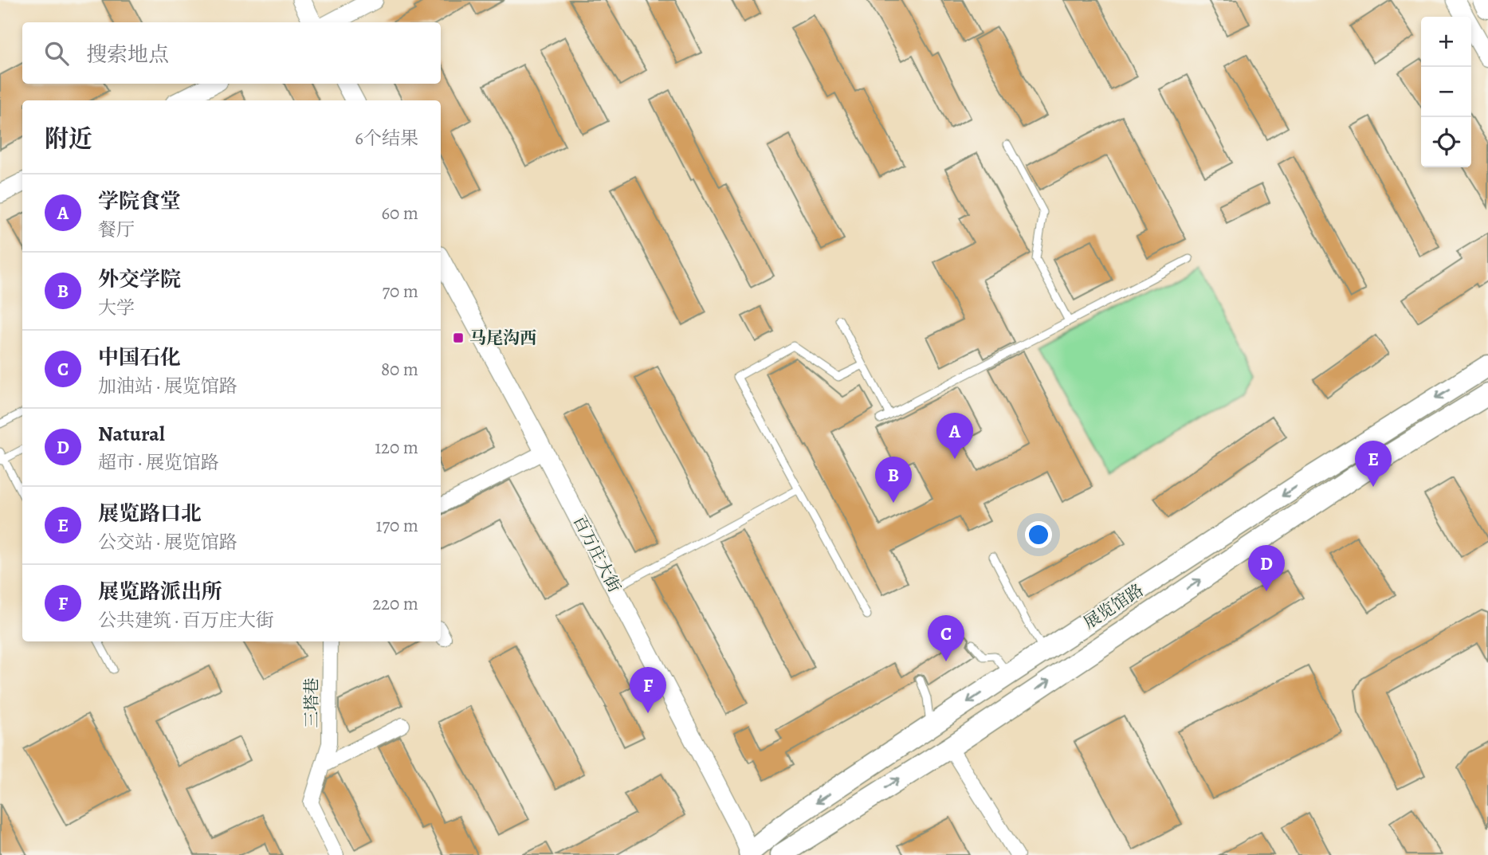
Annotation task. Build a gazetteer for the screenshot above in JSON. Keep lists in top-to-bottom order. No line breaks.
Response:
{"streets":{"main road":["百万庄大街","展览馆路"],"street":["三塔巷"]},"crossings":[["百万庄大街","展览馆路"]],"places":{"transit":["马尾沟西"]},"page":{"map_buttons":["+","−"],"search":"搜索地点","heading":["附近","6个结果"],"list":[{"mark":"A","name":"学院食堂","note":"餐厅","value":"60 m"},{"mark":"B","name":"外交学院","note":"大学","value":"70 m"},{"mark":"C","name":"中国石化","note":"加油站 · 展览馆路","value":"80 m"},{"mark":"D","name":"Natural","note":"超市 · 展览馆路","value":"120 m"},{"mark":"E","name":"展览路口北","note":"公交站 · 展览馆路","value":"170 m"},{"mark":"F","name":"展览路派出所","note":"公共建筑 · 百万庄大街","value":"220 m"}],"pins":["A","E","B","D","C","F"]}}
